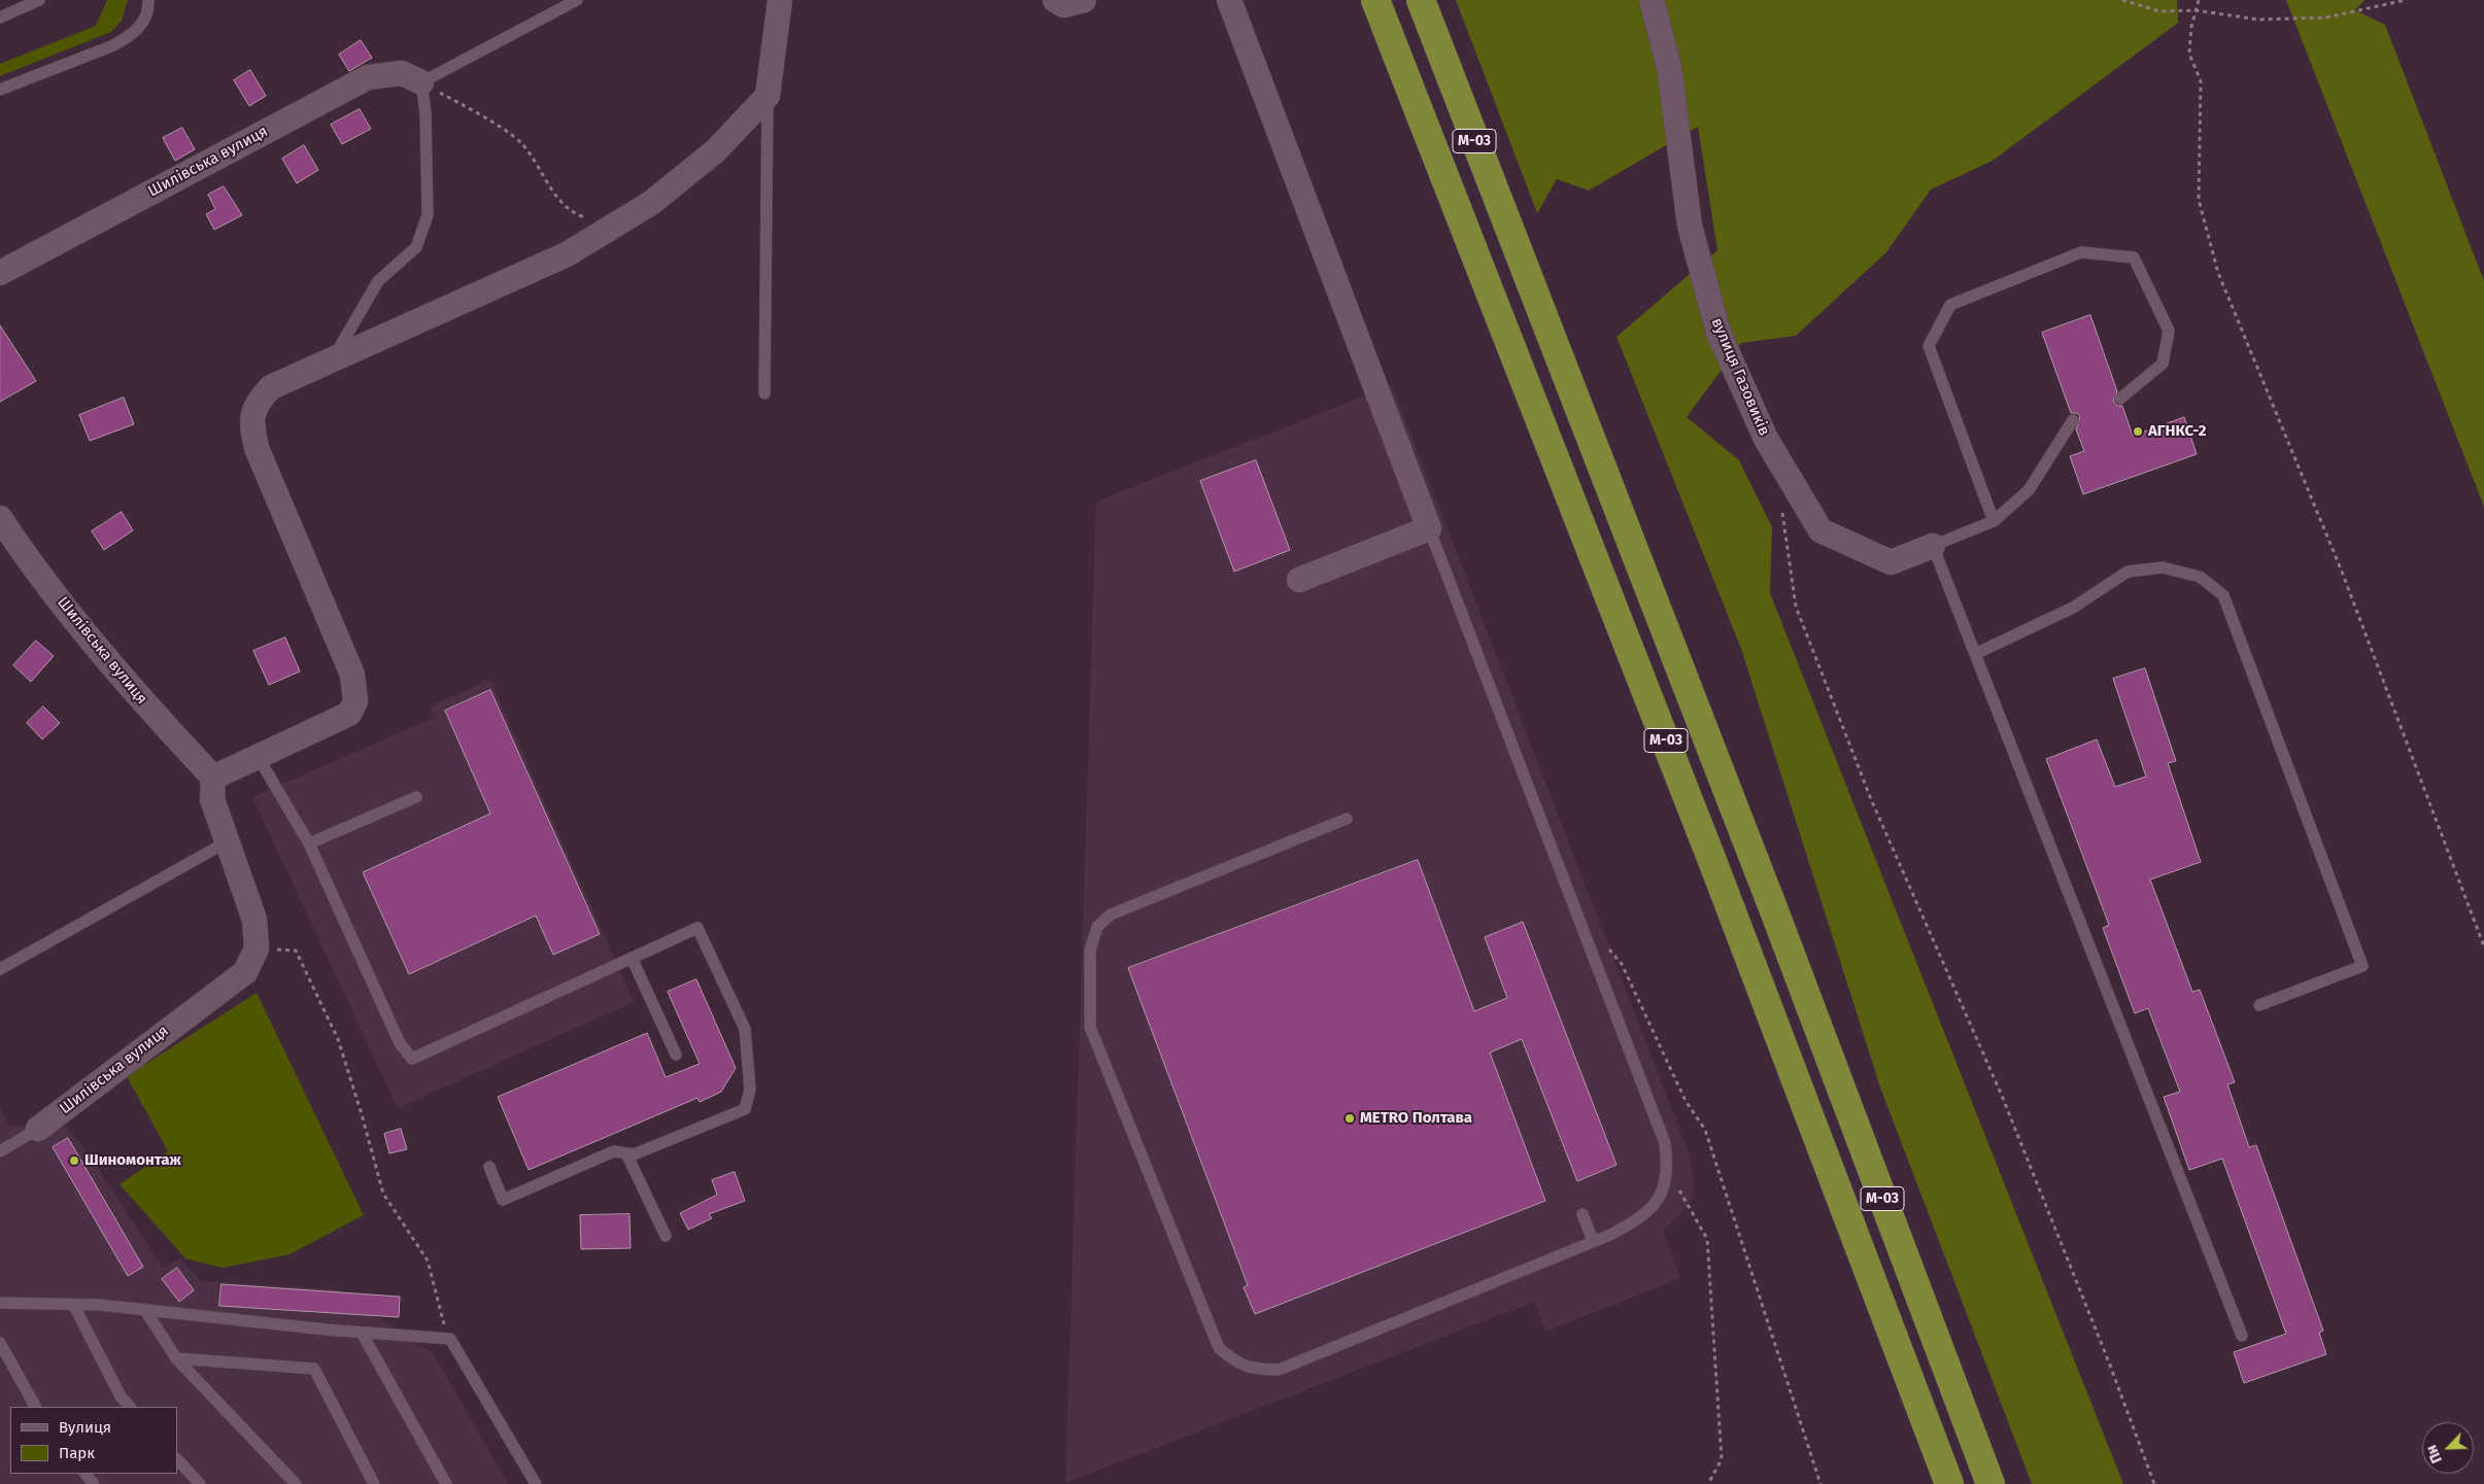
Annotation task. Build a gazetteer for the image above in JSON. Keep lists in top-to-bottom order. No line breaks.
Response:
{"streets":{"highway":["М-03"],"street":["Шилівська вулиця","вулиця Газовиків"]},"places":["АГНКС-2","METRO Полтава","Шиномонтаж"],"legend":["Вулиця","Парк"],"north":"bottom left"}
